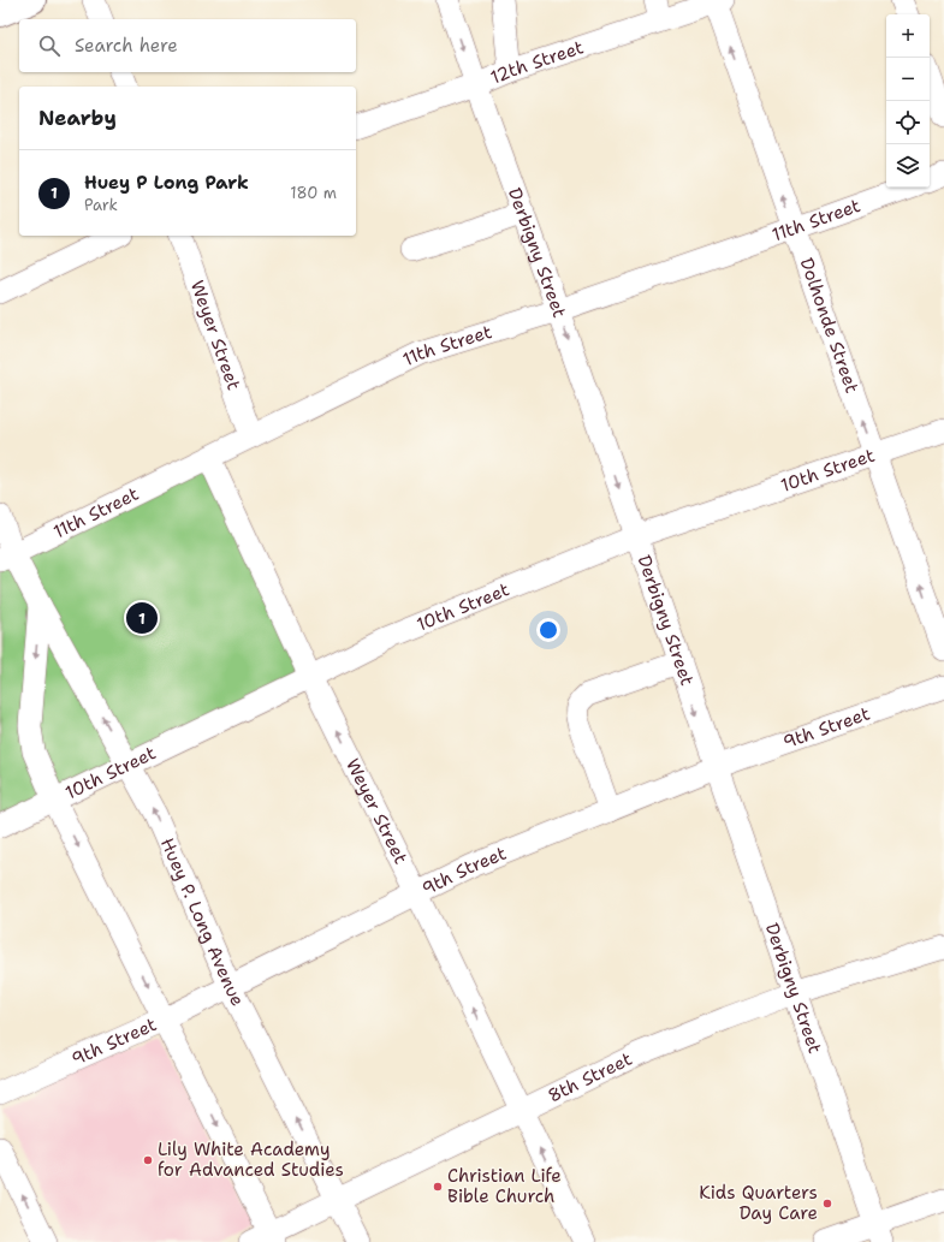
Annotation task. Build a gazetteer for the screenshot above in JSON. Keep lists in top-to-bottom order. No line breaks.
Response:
{"streets":{"street":["12th Street","11th Street","Derbigny Street","Dolhonde Street","Weyer Street","10th Street","9th Street","Huey P. Long Avenue","8th Street"]},"crossings":[["12th Street","Derbigny Street"],["12th Street","Dolhonde Street"],["11th Street","Derbigny Street"],["11th Street","Dolhonde Street"],["11th Street","Weyer Street"],["11th Street","Huey P. Long Avenue"],["Derbigny Street","10th Street"],["Derbigny Street","9th Street"],["Derbigny Street","8th Street"],["Dolhonde Street","10th Street"],["Weyer Street","10th Street"],["Weyer Street","9th Street"],["Weyer Street","8th Street"],["10th Street","Huey P. Long Avenue"],["9th Street","Huey P. Long Avenue"],["Huey P. Long Avenue","8th Street"]],"one_way":["Dolhonde Street","Weyer Street"],"places":["Lily White Academy for Advanced Studies","Christian Life Bible Church","Kids Quarters Day Care"],"page":{"map_buttons":["+","−"],"search":"Search here","heading":"Nearby","list":[{"mark":"1","name":"Huey P Long Park","note":"Park","value":"180 m"}],"pins":"1"}}
